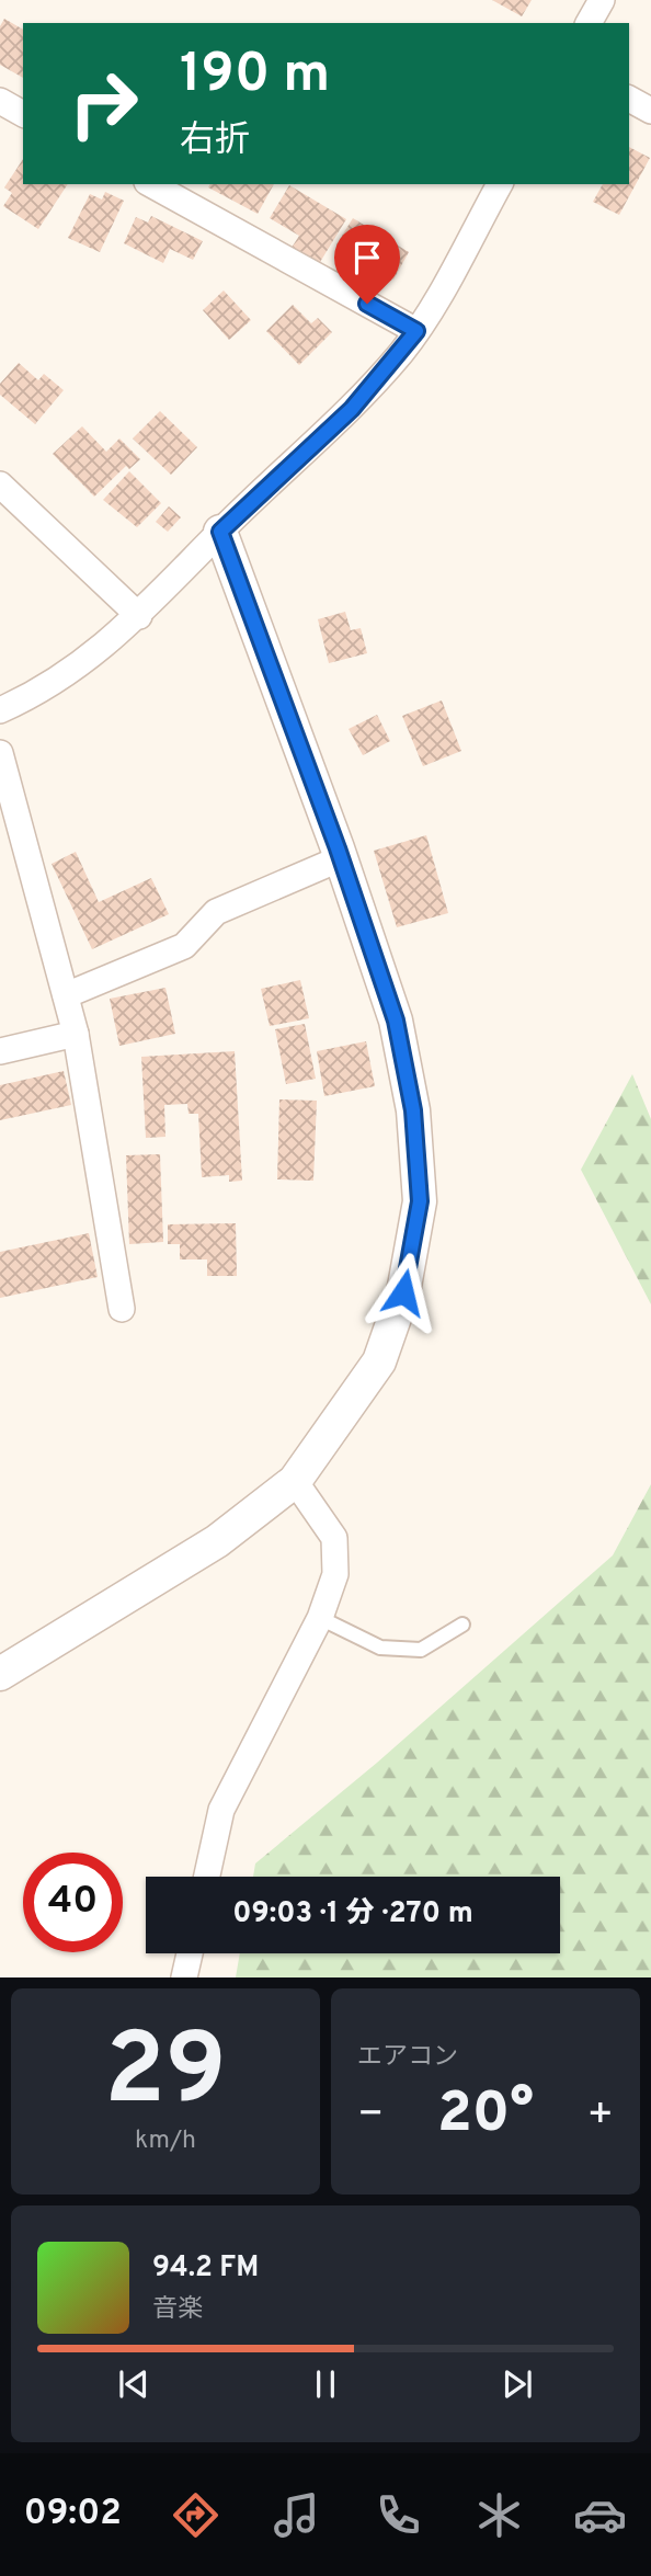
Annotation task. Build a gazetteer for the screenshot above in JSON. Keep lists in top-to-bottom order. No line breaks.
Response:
{"page":{"turn":["190 m","右折"],"limit":"40","trip":"09:03 · 1 分 · 270 m","tile":[["29","km/h"],"エアコン"],"heat":["−","20°","+"],"song":["94.2 FM","音楽"],"tabs":"09:02"}}
